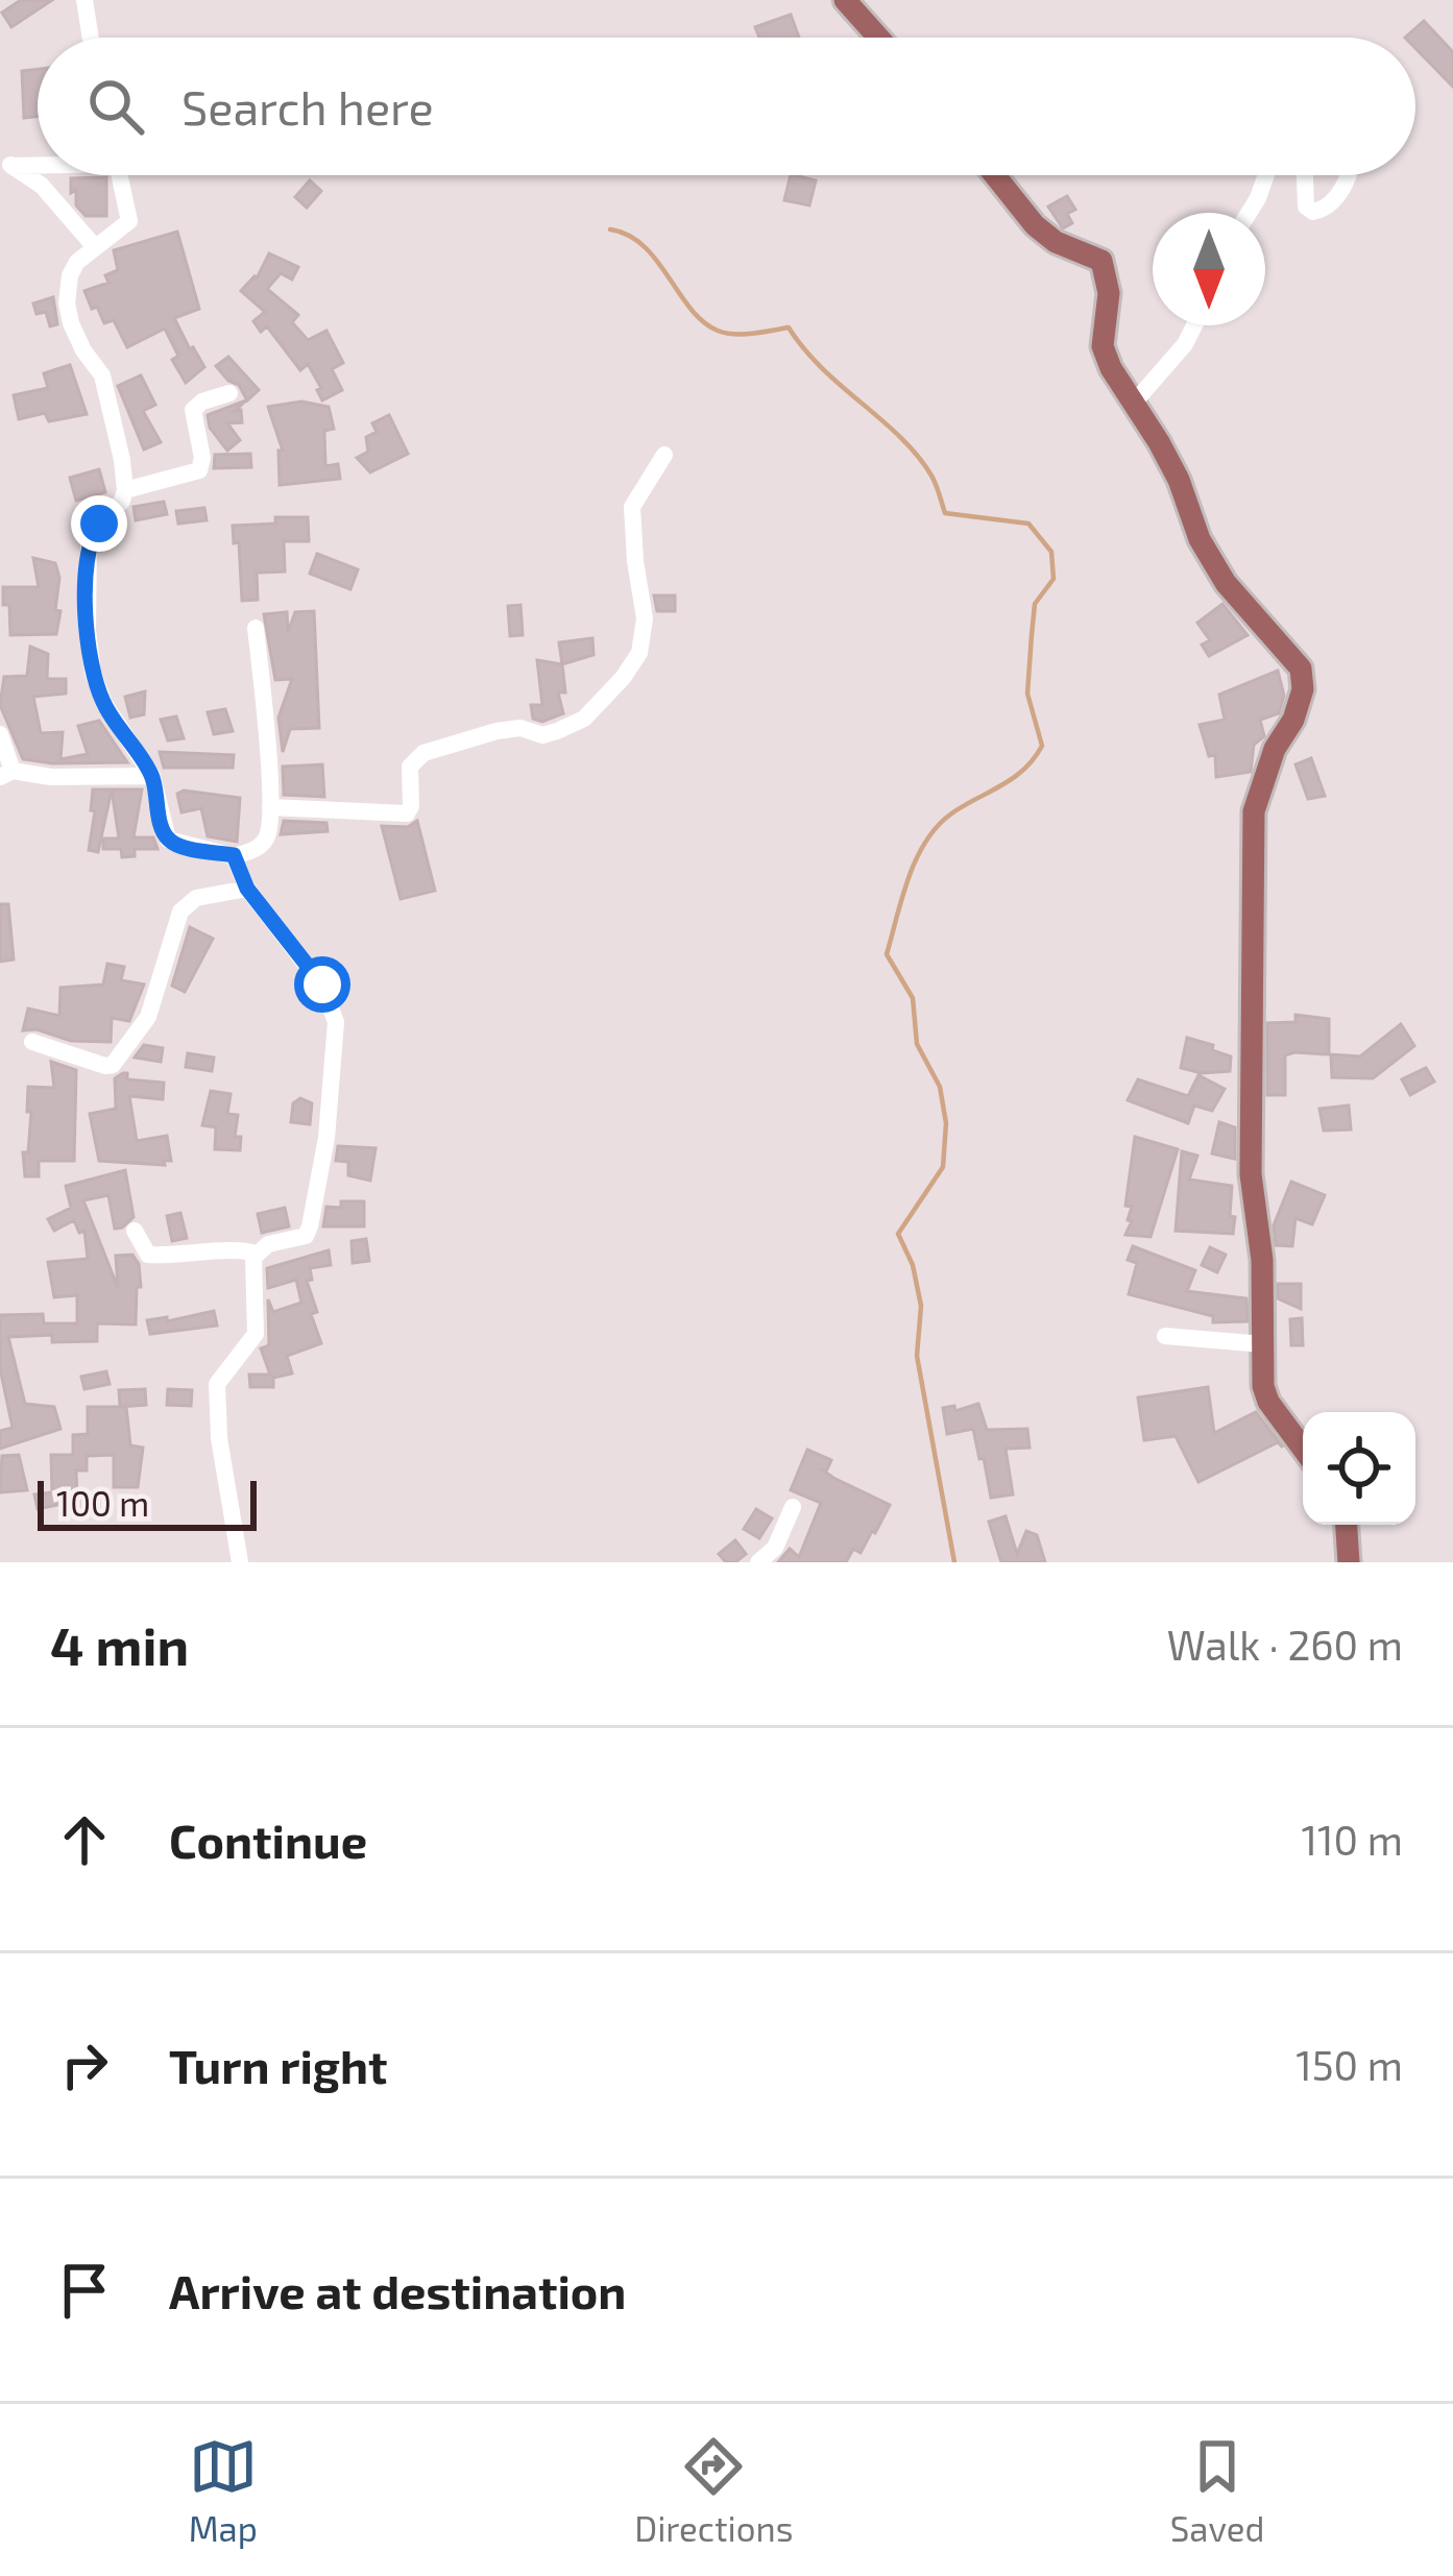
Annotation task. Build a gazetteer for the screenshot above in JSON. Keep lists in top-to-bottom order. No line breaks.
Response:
{"scale_bar":"100 m","north":"bottom","page":{"search":"Search here","scale":"100 m","heading":["4 min","Walk · 260 m"],"list":[["Continue","110 m"],["Turn right","150 m"],"Arrive at destination"],"nav":["Map","Directions","Saved"]}}
